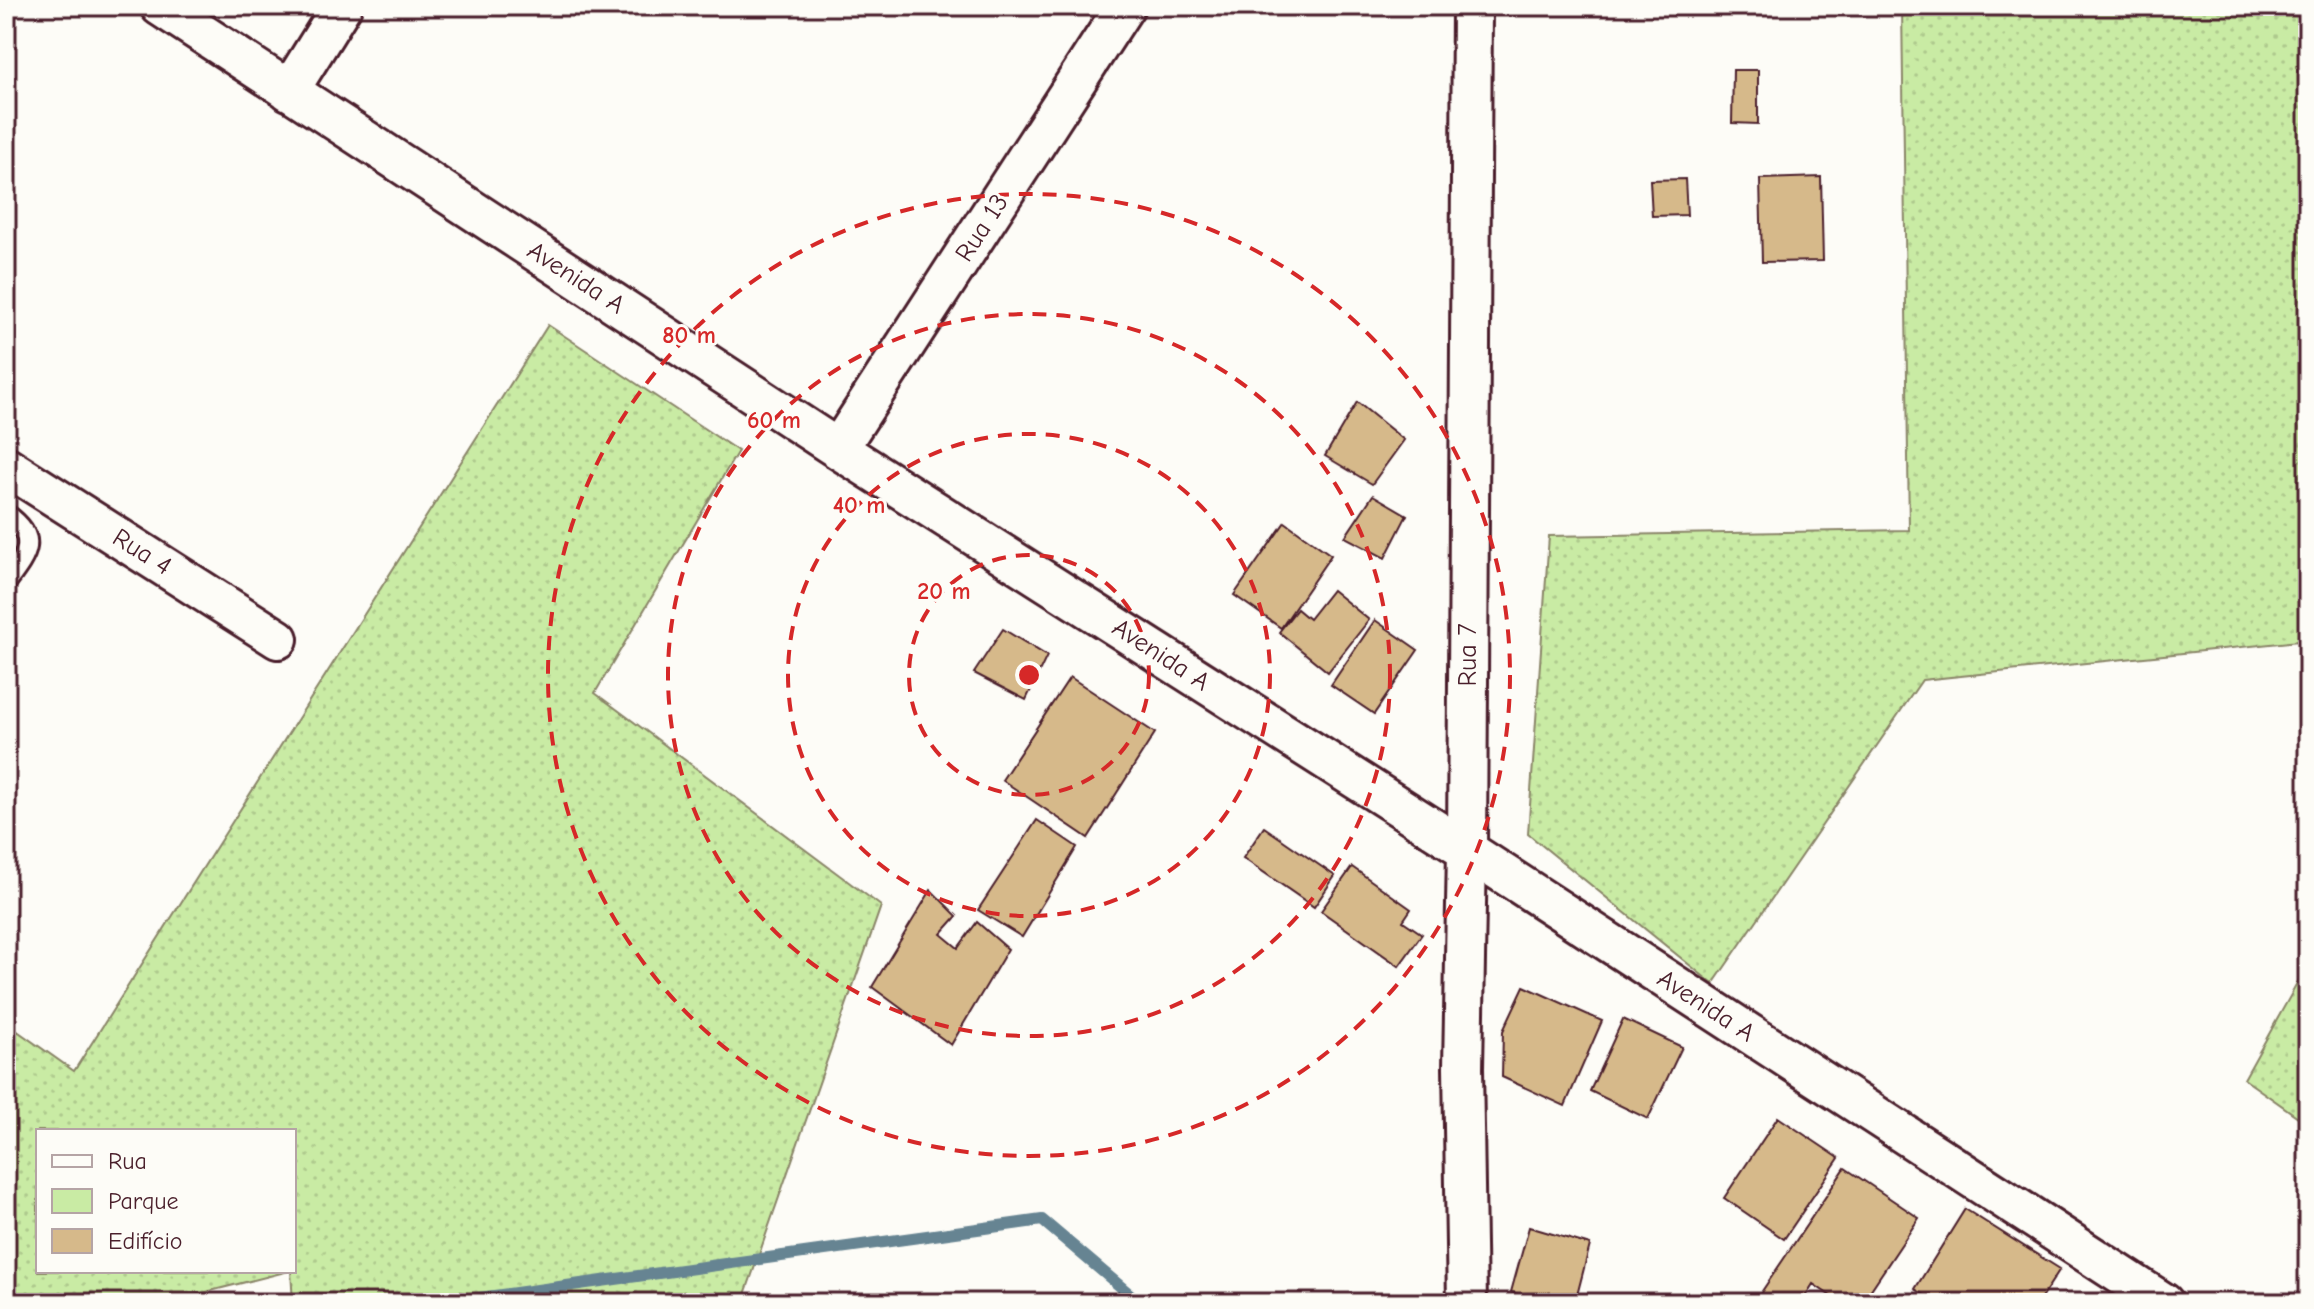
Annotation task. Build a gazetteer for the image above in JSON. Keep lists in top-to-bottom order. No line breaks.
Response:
{"streets":{"street":["Rua 13","Avenida A","Rua 4","Rua 7"]},"crossings":[["Rua 13","Avenida A"],["Avenida A","Rua 7"]],"legend":["Rua","Parque","Edifício"],"rings":["80 m","60 m","40 m","20 m"]}
